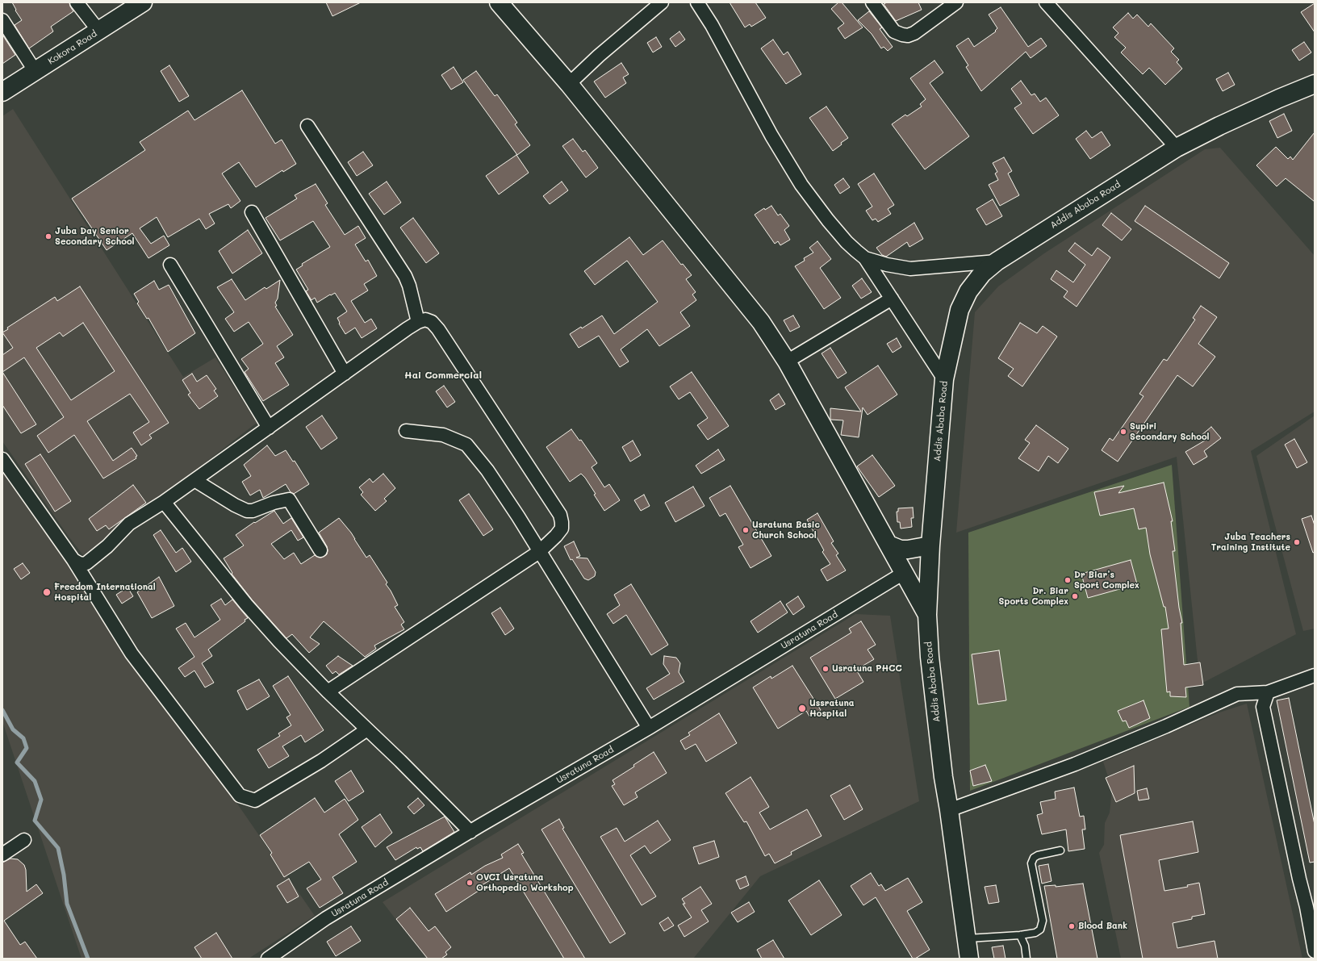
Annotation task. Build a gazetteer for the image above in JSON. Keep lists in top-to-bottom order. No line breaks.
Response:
{"streets":{"main road":["Kokora Road","Addis Ababa Road"],"street":["Usratuna Road"]},"districts":["Hai Commercial"],"places":["Juba Day Senior Secondary School","Supiri Secondary School","Usratuna Basic Church School","Juba Teachers Training Institute","Dr Biar’s Sport Complex","Freedom International Hospital","Dr. Biar Sports Complex","Usratuna PHCC","Ussratuna Hospital","OVCI Usratuna Orthopedic Workshop","Blood Bank"]}
